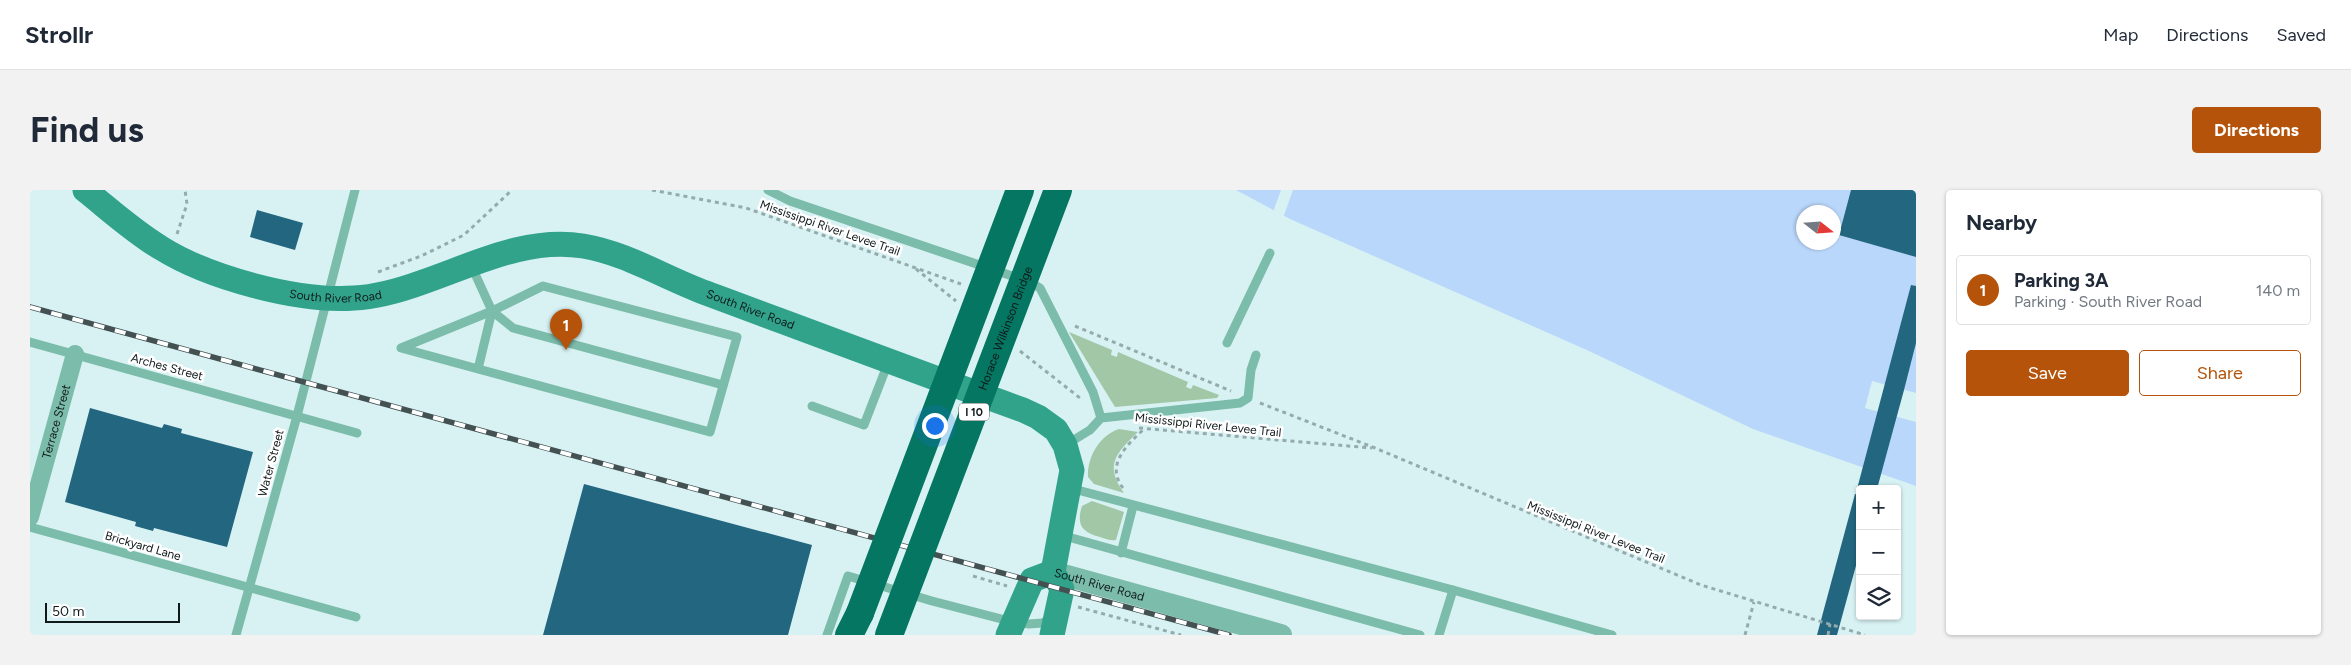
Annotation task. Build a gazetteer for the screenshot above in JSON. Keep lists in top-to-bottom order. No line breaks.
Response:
{"streets":{"highway":["Horace Wilkinson Bridge","I 10"],"main road":["South River Road"],"street":["Terrace Street"],"lane":["Arches Street","Water Street","Brickyard Lane"],"path":["Mississippi River Levee Trail"]},"crossings":[["South River Road","Water Street"],["Arches Street","Terrace Street"],["Arches Street","Water Street"],["Water Street","Brickyard Lane"]],"scale_bar":"50 m","north":"right","page":{"header":"Strollr","nav":["Map","Directions","Saved"],"buttons":["Directions",["Save","Share"]],"title":"Find us","heading":"Nearby","list":[{"mark":"1","name":"Parking 3A","note":"Parking · South River Road","value":"140 m"}],"pins":"1","map_buttons":["+","−"],"scale":"50 m"}}
